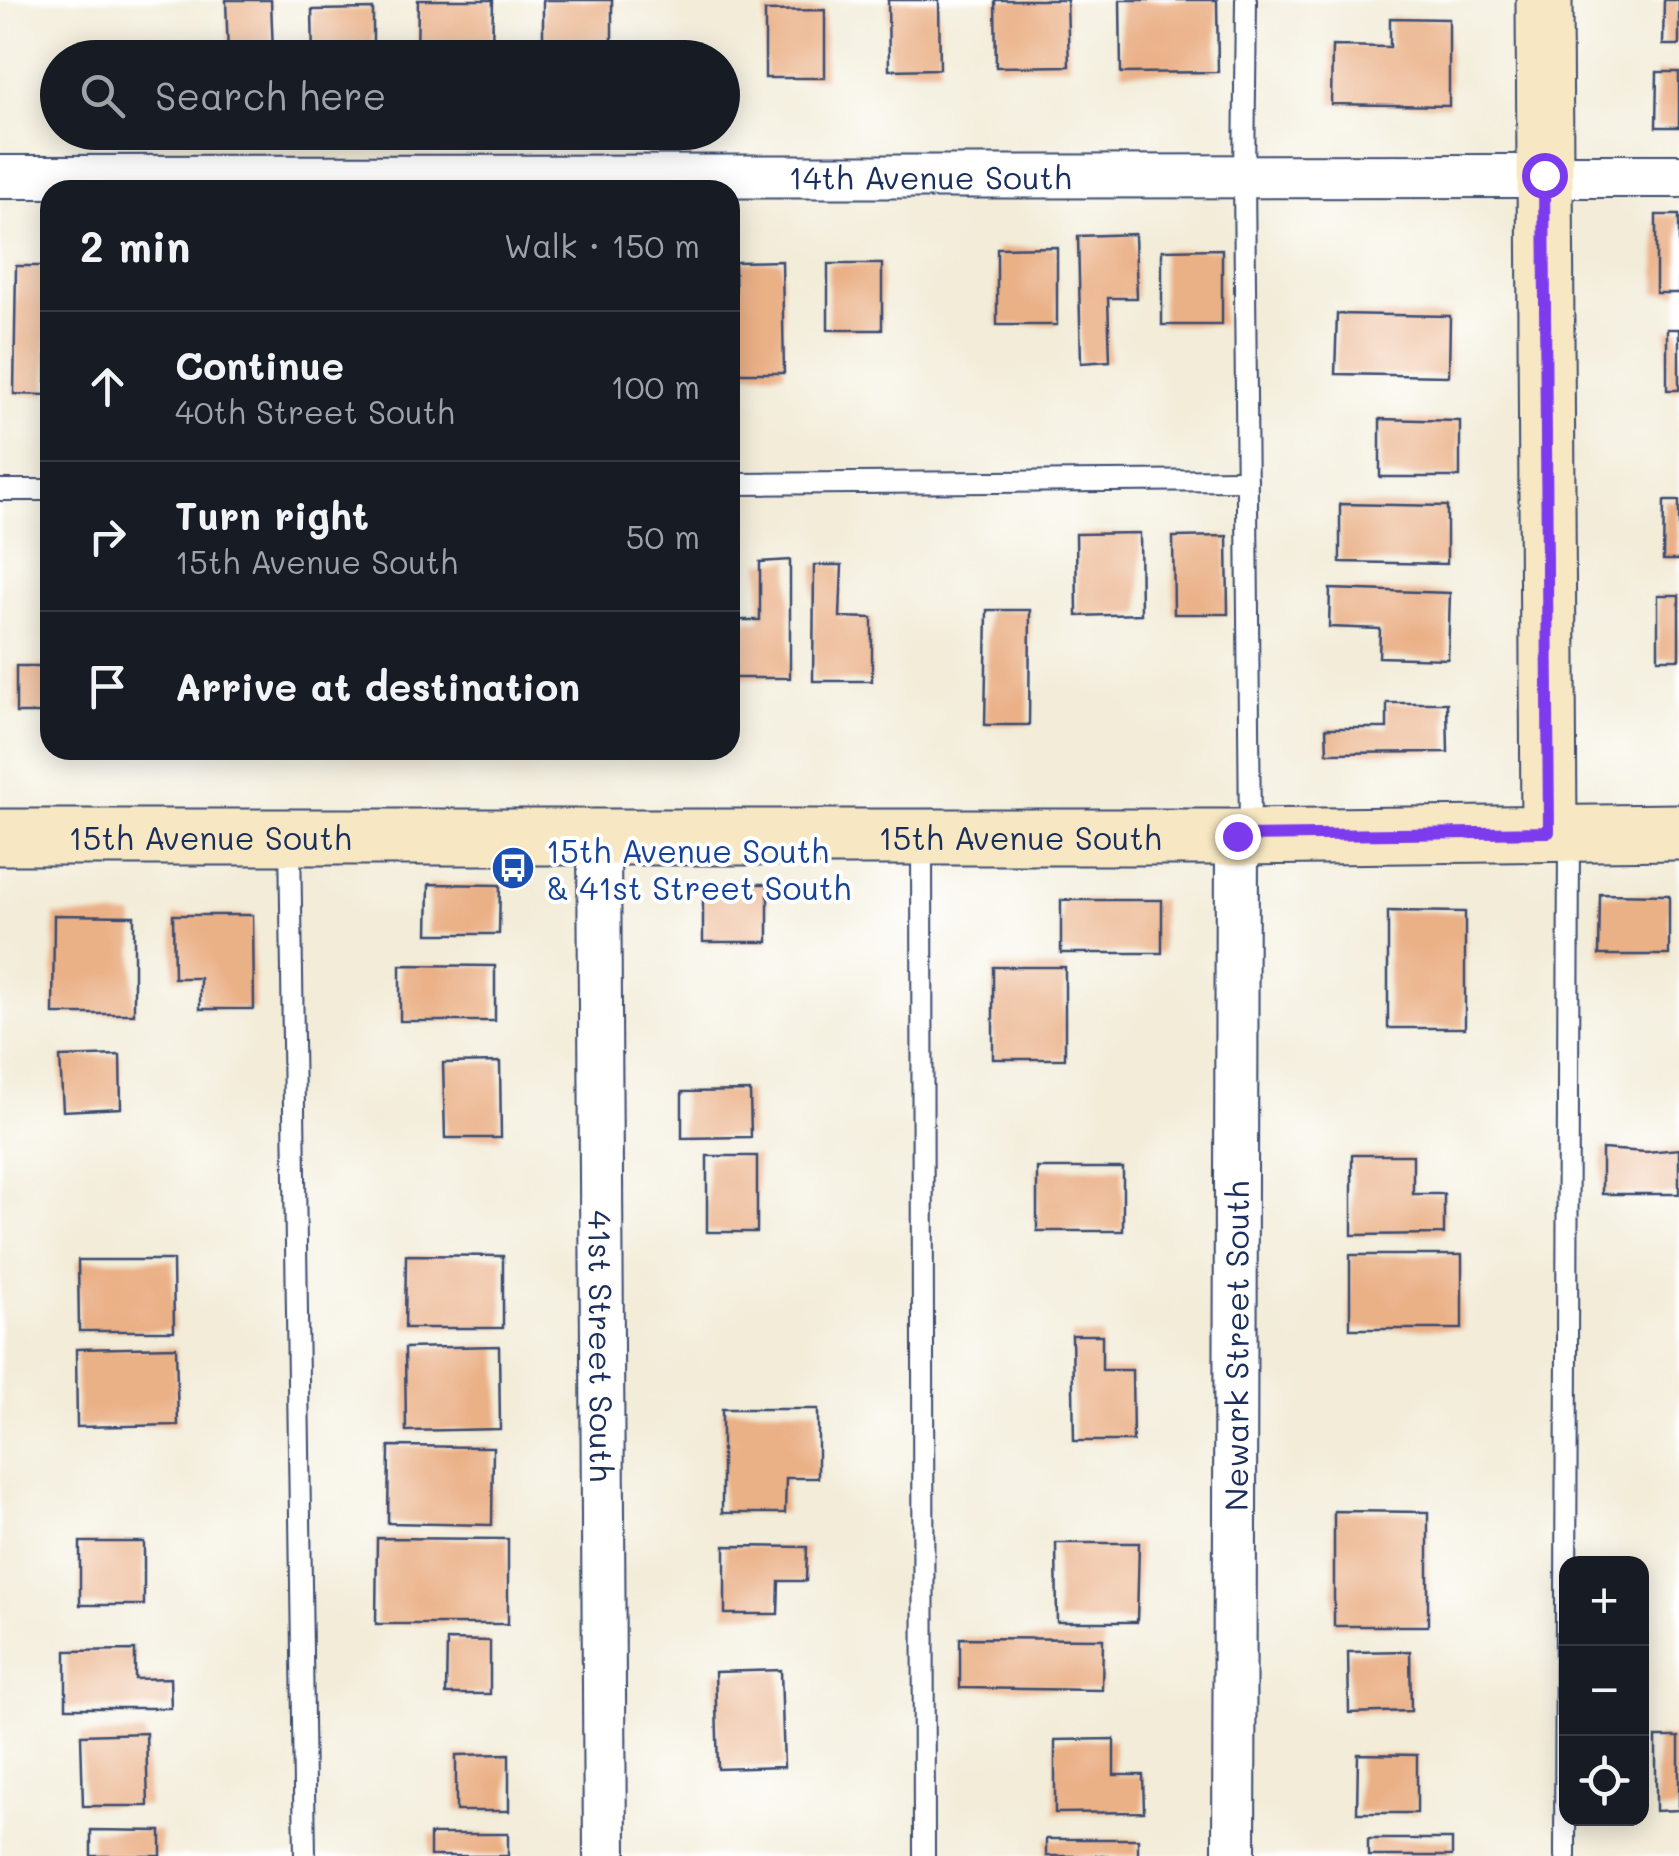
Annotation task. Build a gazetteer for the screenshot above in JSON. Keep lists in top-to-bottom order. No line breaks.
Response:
{"streets":{"street":["14th Avenue South","15th Avenue South","41st Street South","Newark Street South"]},"crossings":[["15th Avenue South","41st Street South"],["15th Avenue South","Newark Street South"]],"places":{"bus stop":["15th Avenue South & 41st Street South"]},"page":{"search":"Search here","heading":["2 min","Walk · 150 m"],"list":[["Continue","40th Street South","100 m"],["Turn right","15th Avenue South","50 m"],"Arrive at destination"],"map_buttons":["+","−"]}}
